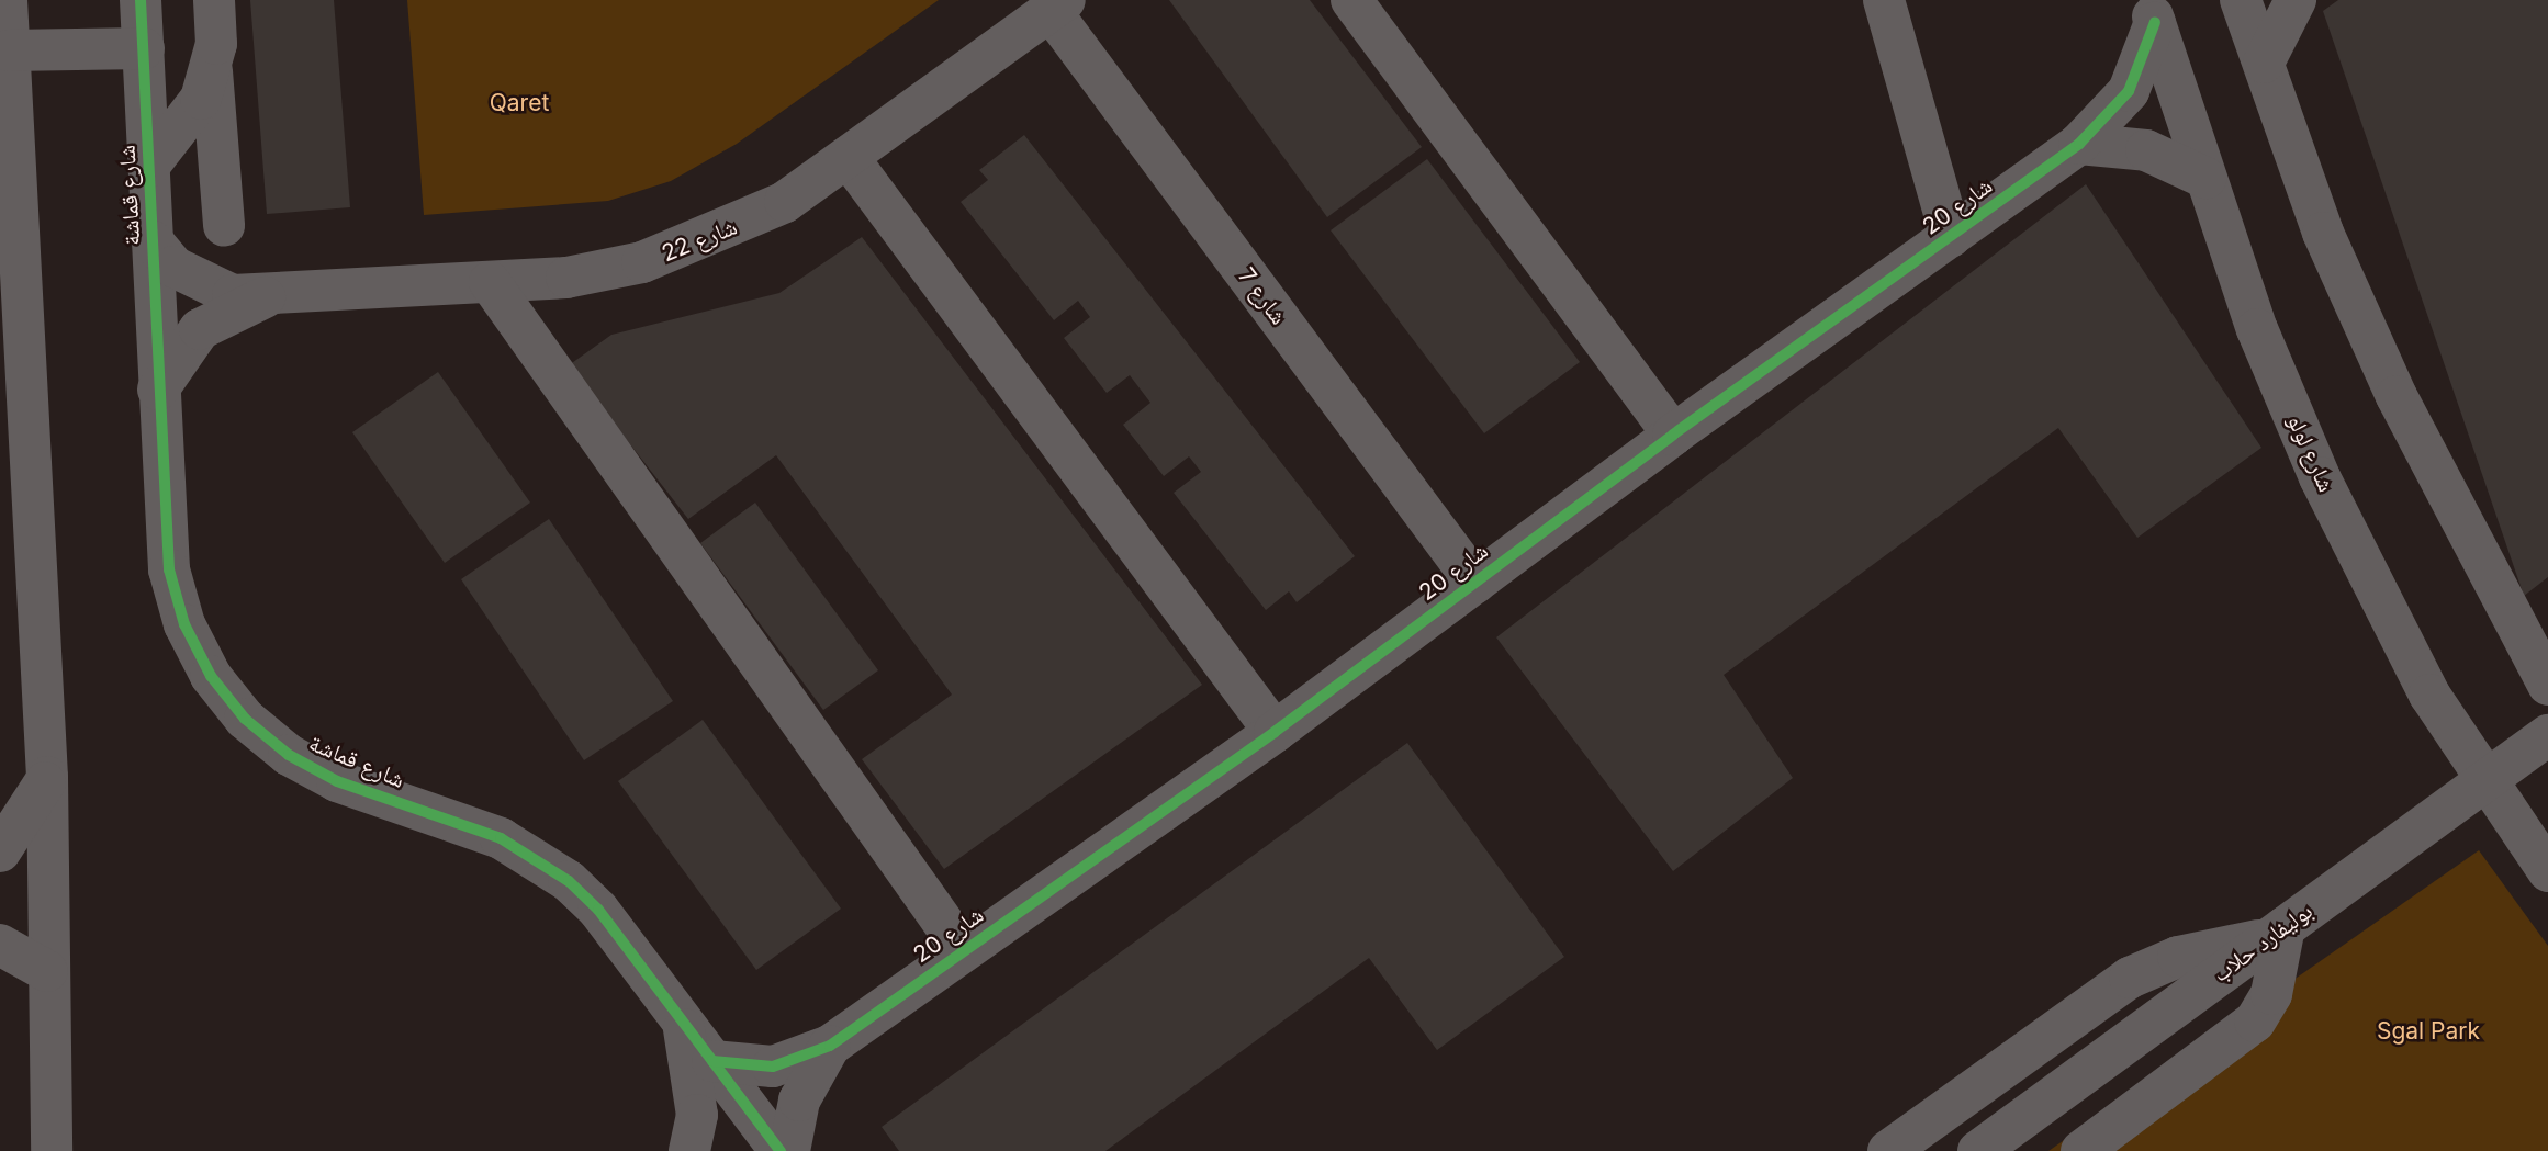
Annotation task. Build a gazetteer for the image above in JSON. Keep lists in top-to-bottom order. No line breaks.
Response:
{"streets":{"street":["شارع قماشة","شارع 20","شارع 22","شارع 7","شارع لولو","بوليفارد حلاب"]},"crossings":[["شارع قماشة","شارع 20"],["شارع قماشة","شارع 22"],["شارع 20","شارع 7"],["شارع 20","شارع لولو"],["شارع 22","شارع 7"],["شارع لولو","بوليفارد حلاب"]],"parks":["Qaret","Sgal Park"]}
